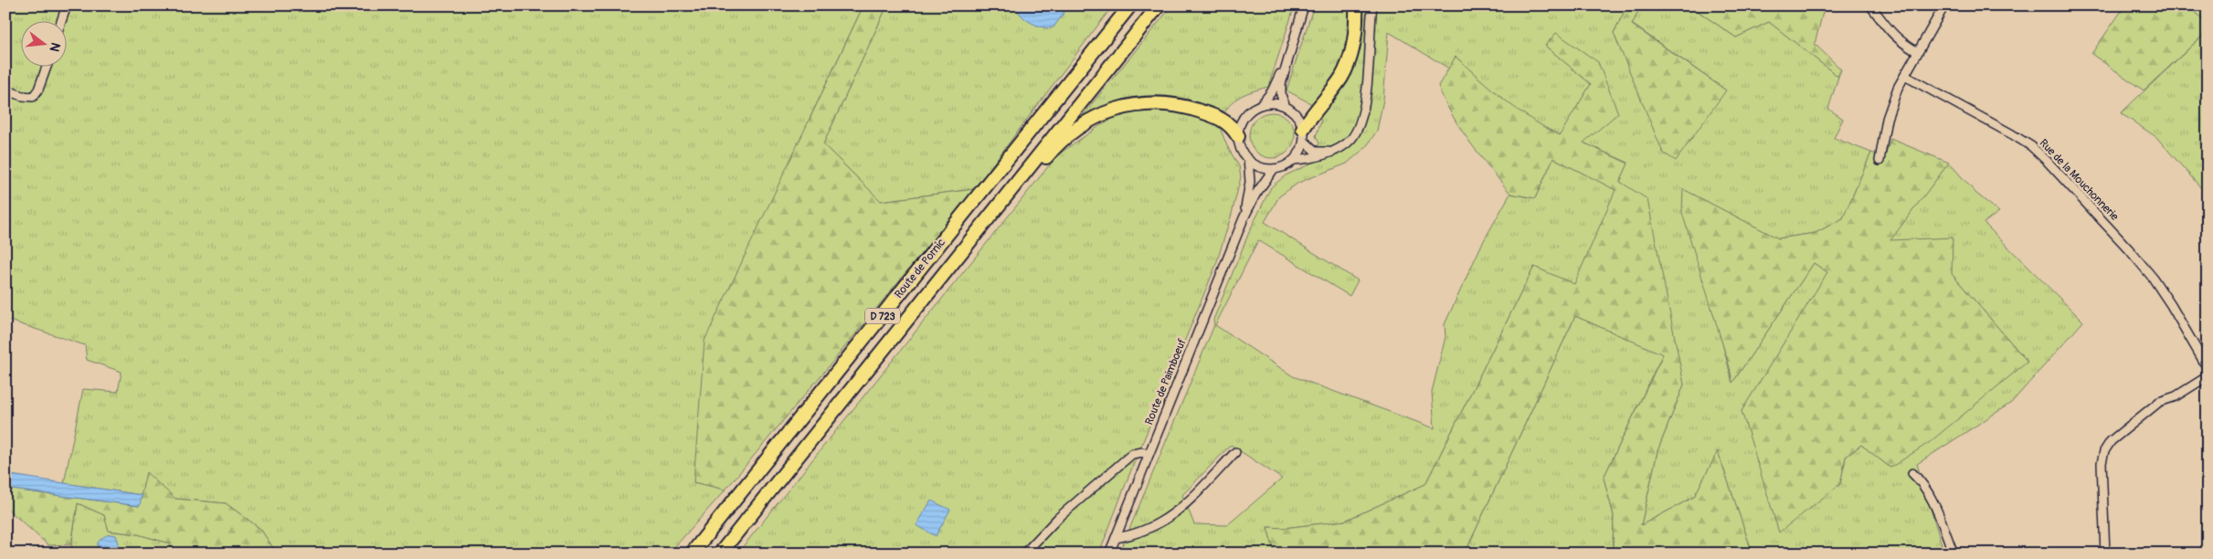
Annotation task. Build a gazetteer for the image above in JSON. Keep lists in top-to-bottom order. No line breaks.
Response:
{"streets":{"highway":["Route de Pornic","D 723"],"street":["Rue de la Mouchonnerie","Route de Paimboeuf"]},"north":"right"}
